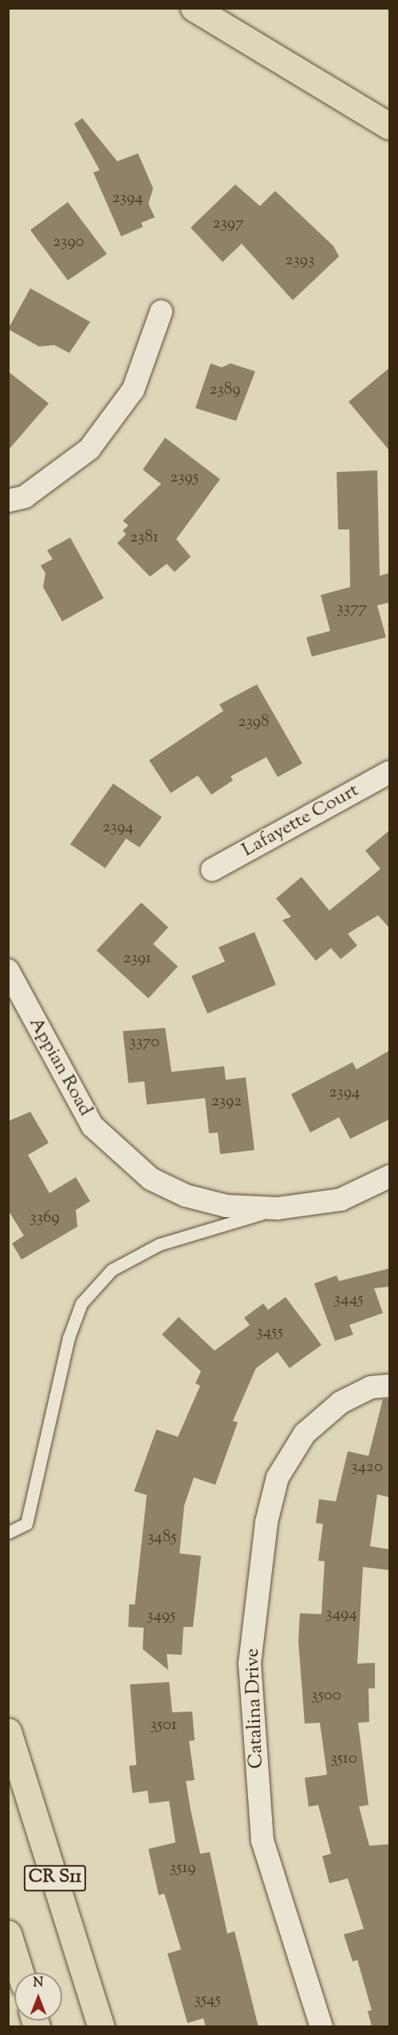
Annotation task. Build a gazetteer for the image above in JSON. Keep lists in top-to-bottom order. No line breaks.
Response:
{"streets":{"main road":["CR S11"],"street":["Lafayette Court","Appian Road","Catalina Drive"]},"house_numbers":["2394","2397","2390","2393","2389","2395","2381","3377","2398","2394","2391","3370","2394","2392","3369","3445","3455","3420","3485","3494","3495","3500","3501","3510","3519","3545"],"north":"top"}
